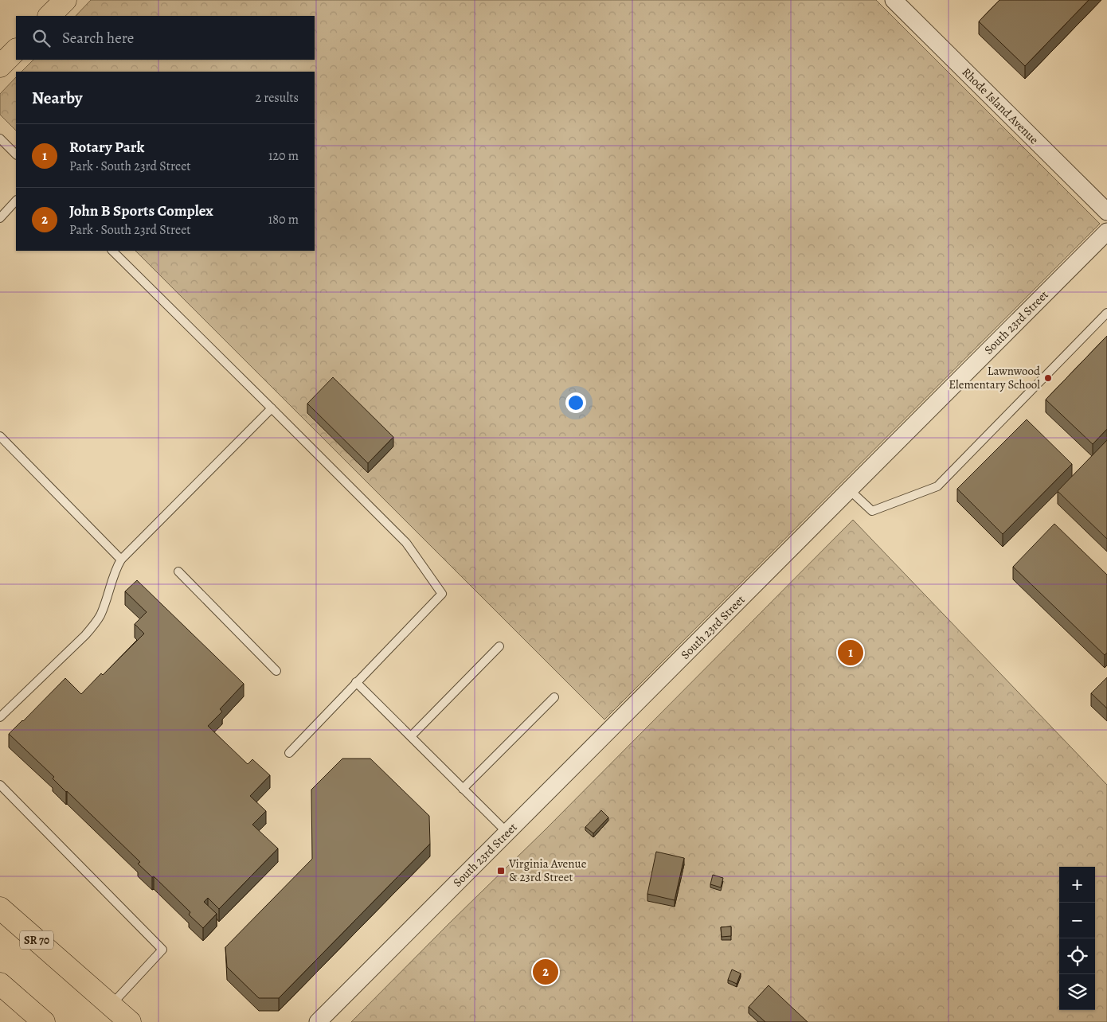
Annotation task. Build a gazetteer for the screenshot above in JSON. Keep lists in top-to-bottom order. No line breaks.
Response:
{"streets":{"main road":["SR 70"],"street":["Rhode Island Avenue","South 23rd Street"]},"places":{"other":["Lawnwood Elementary School"],"transit":["Virginia Avenue & 23rd Street"]},"page":{"search":"Search here","heading":["Nearby","2 results"],"list":[{"mark":"1","name":"Rotary Park","note":"Park · South 23rd Street","value":"120 m"},{"mark":"2","name":"John B Sports Complex","note":"Park · South 23rd Street","value":"180 m"}],"pins":["1","2"],"map_buttons":["+","−"]}}
